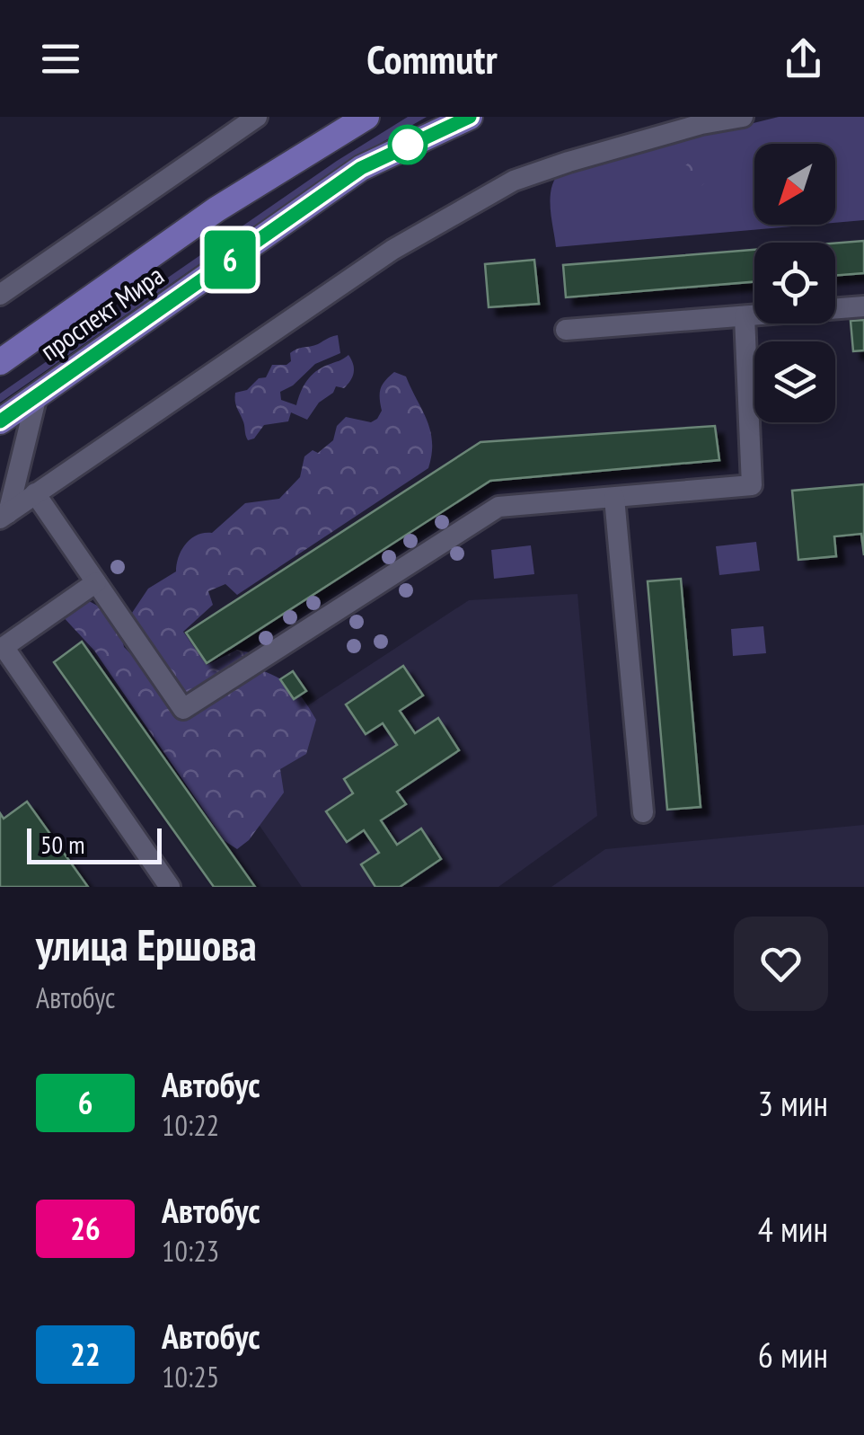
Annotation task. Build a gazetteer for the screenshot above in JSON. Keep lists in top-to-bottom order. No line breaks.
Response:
{"streets":{"main road":["проспект Мира"]},"lines":["bus line 6"],"scale_bar":"50 m","north":"bottom left","page":{"header":"Commutr","on_map":"6","scale":"50 m","heading":["улица Ершова","Автобус"],"list":[{"mark":"6","name":"Автобус","note":"10:22","value":"3 мин"},{"mark":"26","name":"Автобус","note":"10:23","value":"4 мин"},{"mark":"22","name":"Автобус","note":"10:25","value":"6 мин"}]}}
